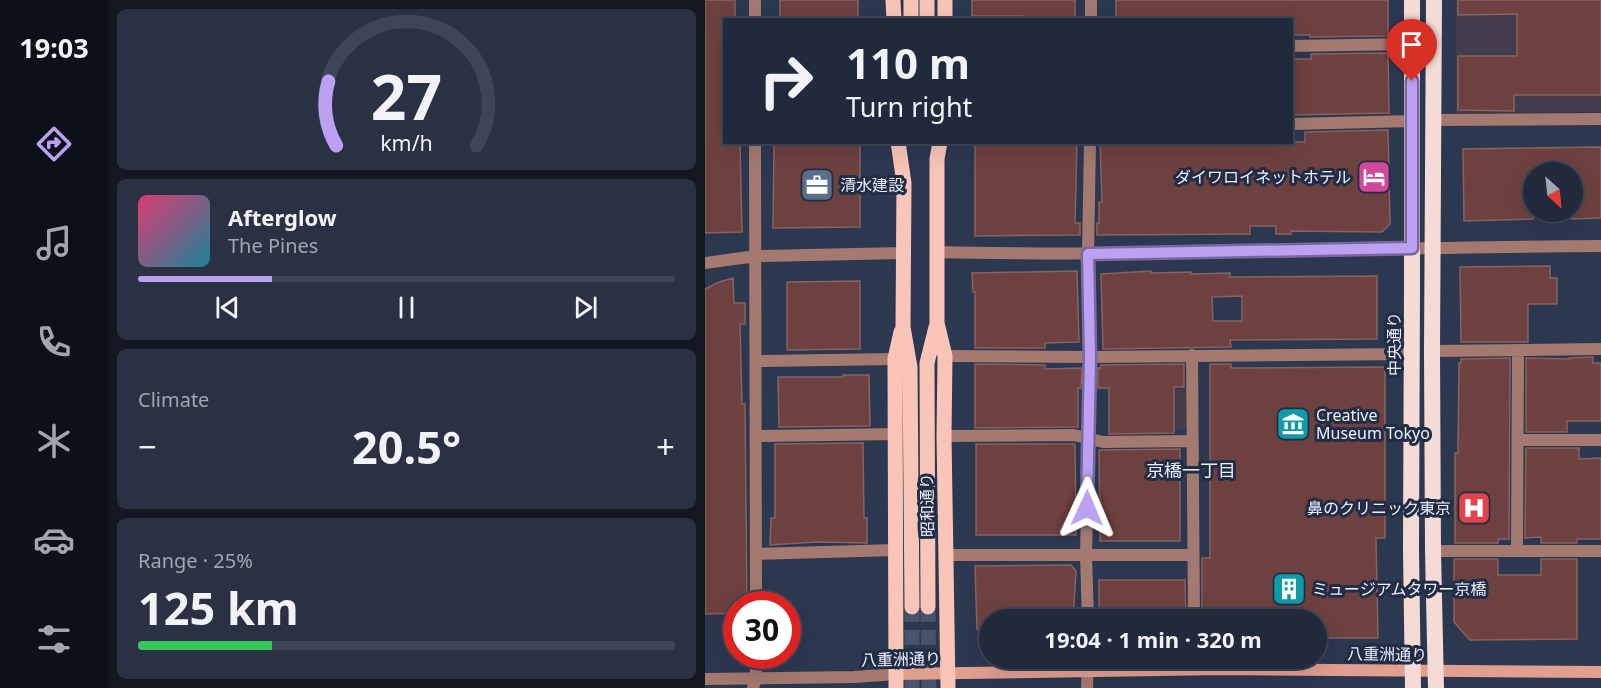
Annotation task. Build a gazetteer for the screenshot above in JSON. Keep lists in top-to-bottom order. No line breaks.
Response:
{"streets":{"highway":["中央通り"],"main road":["昭和通り","八重洲通り"]},"crossings":[["中央通り","八重洲通り"],["昭和通り","八重洲通り"]],"districts":["京橋一丁目"],"places":{"hotel":["ダイワロイネットホテル"],"office":["清水建設"],"museum":["Creative Museum Tokyo"],"hospital":["鼻のクリニック東京"],"building":["ミュージアムタワー京橋"]},"north":"bottom right","page":{"tabs":"19:03","turn":["110 m","Turn right"],"song":["Afterglow","The Pines"],"tile":["Climate",["Range · 25%","125 km"]],"heat":["−","20.5°","+"],"limit":"30","trip":"19:04 · 1 min · 320 m","gauge":["27","km/h"]}}
